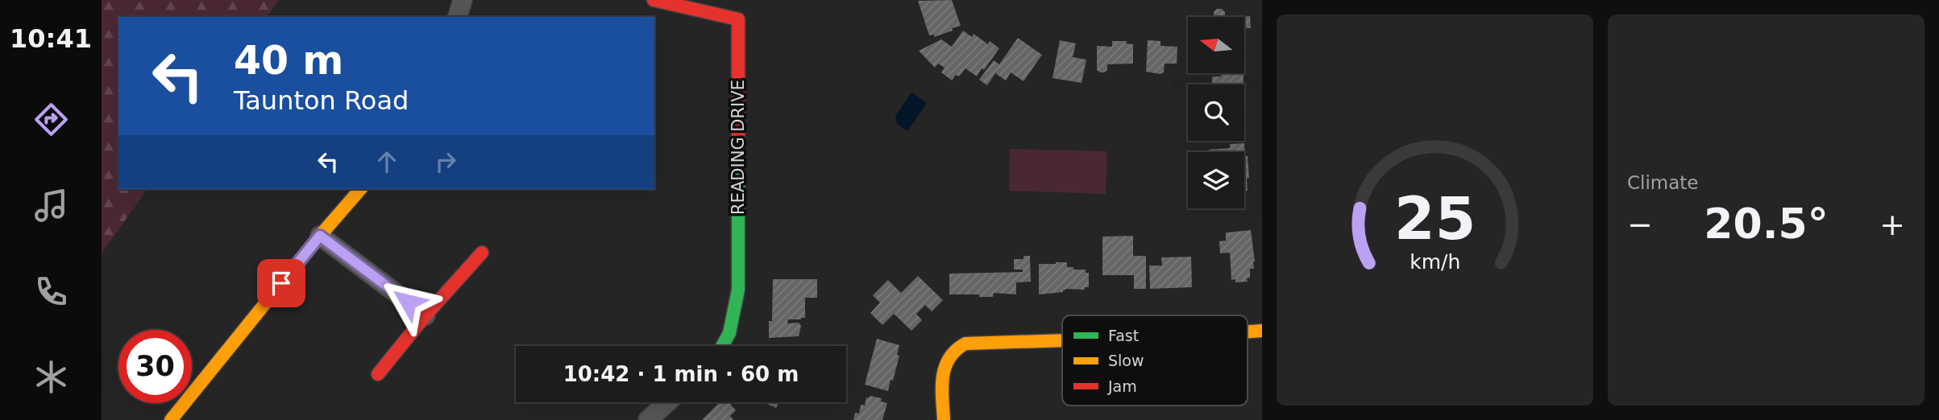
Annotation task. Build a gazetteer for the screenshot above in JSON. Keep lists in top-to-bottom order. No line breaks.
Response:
{"streets":{"street":["READING DRIVE"]},"legend":["Fast","Slow","Jam"],"north":"left","page":{"tabs":"10:41","tile":"Climate","turn":["40 m","Taunton Road"],"heat":["−","20.5°","+"],"limit":"30","trip":"10:42 · 1 min · 60 m","gauge":["25","km/h"]}}
